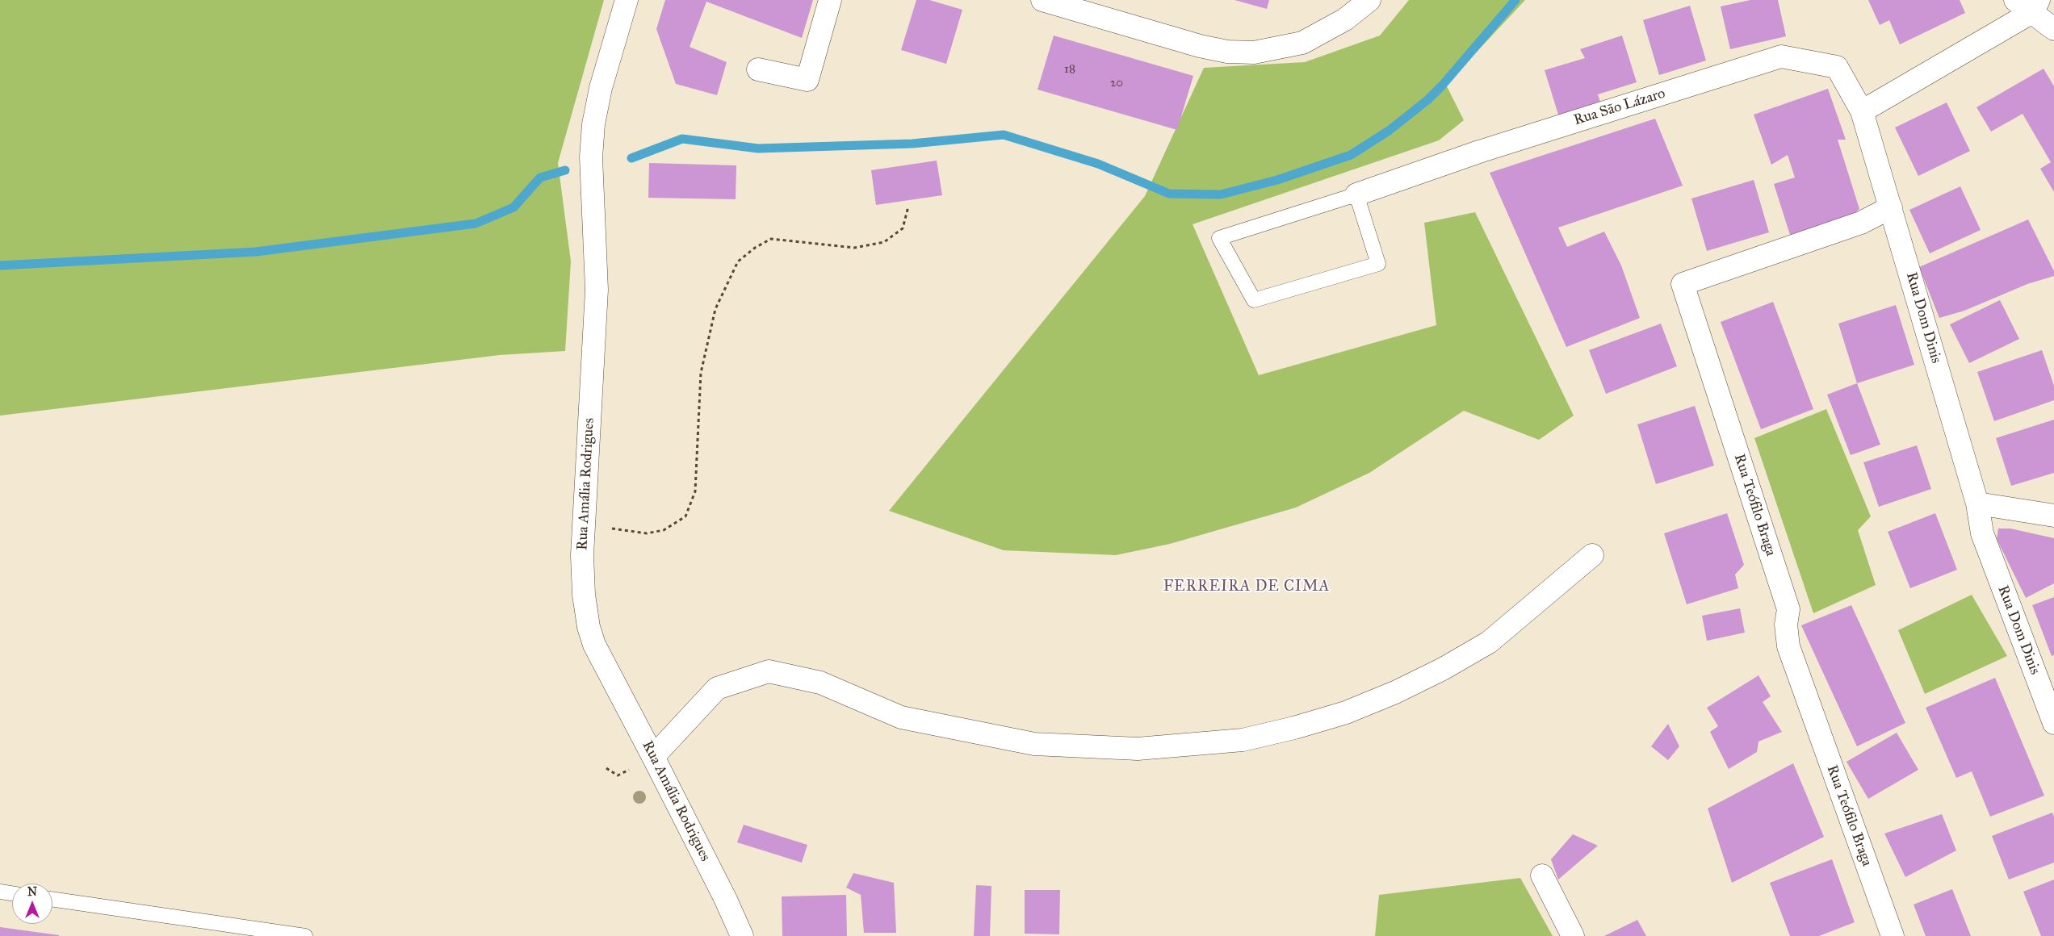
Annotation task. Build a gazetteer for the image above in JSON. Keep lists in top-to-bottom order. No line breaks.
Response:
{"streets":{"street":["Rua São Lázaro","Rua Dom Dinis","Rua Amália Rodrigues","Rua Teófilo Braga"]},"crossings":[["Rua São Lázaro","Rua Dom Dinis"],["Rua Dom Dinis","Rua Teófilo Braga"]],"districts":["FERREIRA DE CIMA"],"house_numbers":["18","20"],"north":"top"}
